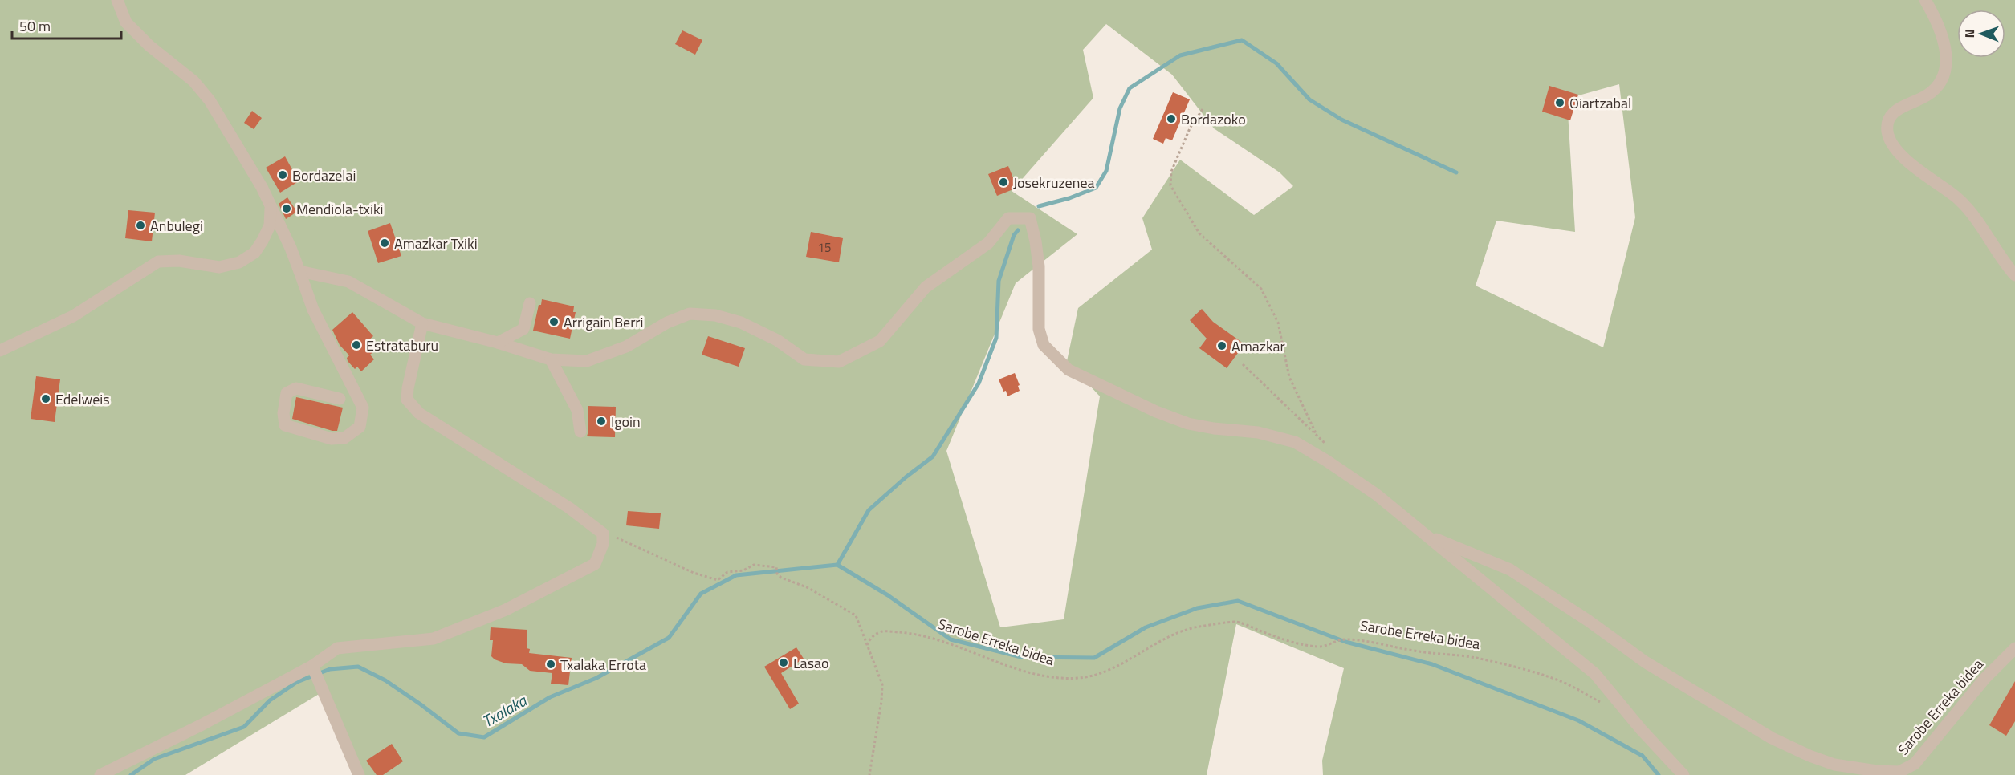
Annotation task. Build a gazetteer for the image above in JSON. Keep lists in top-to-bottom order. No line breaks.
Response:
{"streets":{"street":["Sarobe Erreka bidea"]},"water":["Txalaka"],"places":["Oiartzabal","Bordazoko","Bordazelai","Josekruzenea","Mendiola-txiki","Anbulegi","Amazkar Txiki","Arrigain Berri","Estrataburu","Amazkar","Edelweis","Igoin","Lasao","Txalaka Errota"],"house_numbers":["15"],"scale_bar":"50 m","north":"left"}
